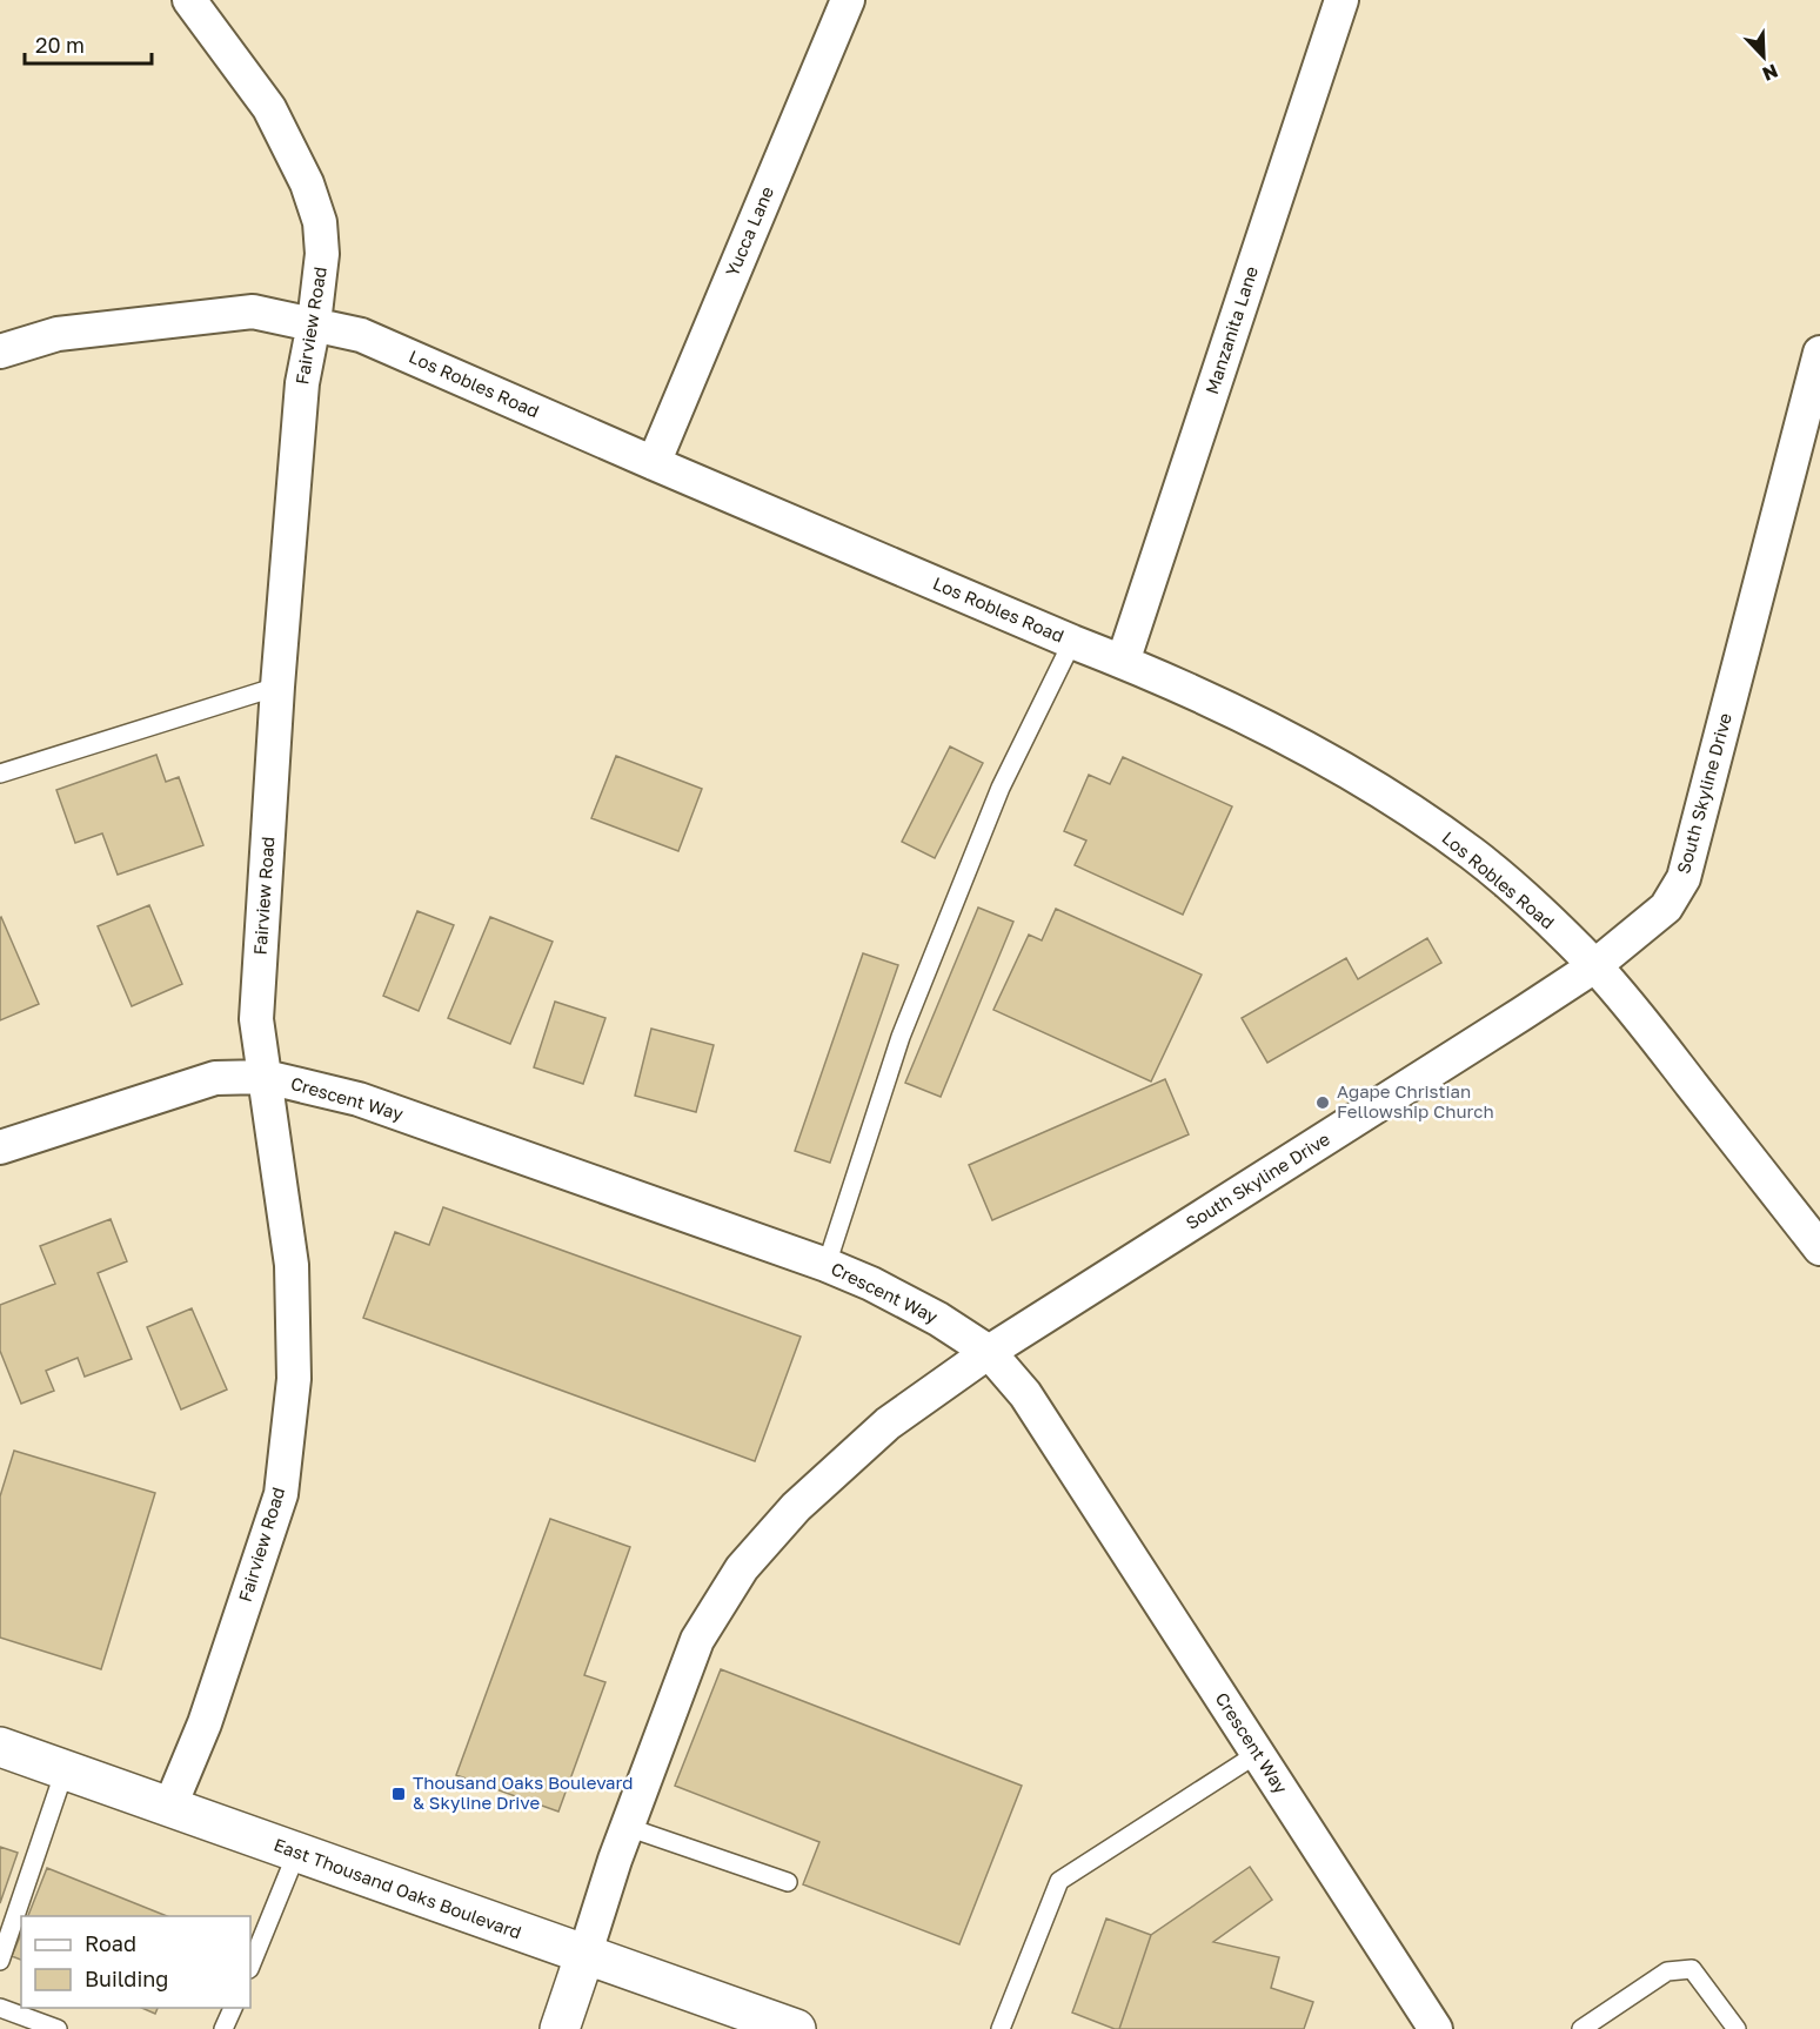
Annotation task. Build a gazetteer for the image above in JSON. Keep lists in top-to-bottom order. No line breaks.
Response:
{"streets":{"main road":["East Thousand Oaks Boulevard"],"street":["Yucca Lane","Fairview Road","Manzanita Lane","Los Robles Road","South Skyline Drive","Crescent Way"]},"crossings":[["Yucca Lane","Los Robles Road"],["Fairview Road","Los Robles Road"],["Fairview Road","Crescent Way"],["Fairview Road","East Thousand Oaks Boulevard"],["Manzanita Lane","Los Robles Road"],["Los Robles Road","South Skyline Drive"],["South Skyline Drive","Crescent Way"],["South Skyline Drive","East Thousand Oaks Boulevard"]],"places":{"other":["Agape Christian Fellowship Church"],"transit":["Thousand Oaks Boulevard & Skyline Drive"]},"legend":["Road","Building"],"scale_bar":"20 m","north":"bottom right"}
